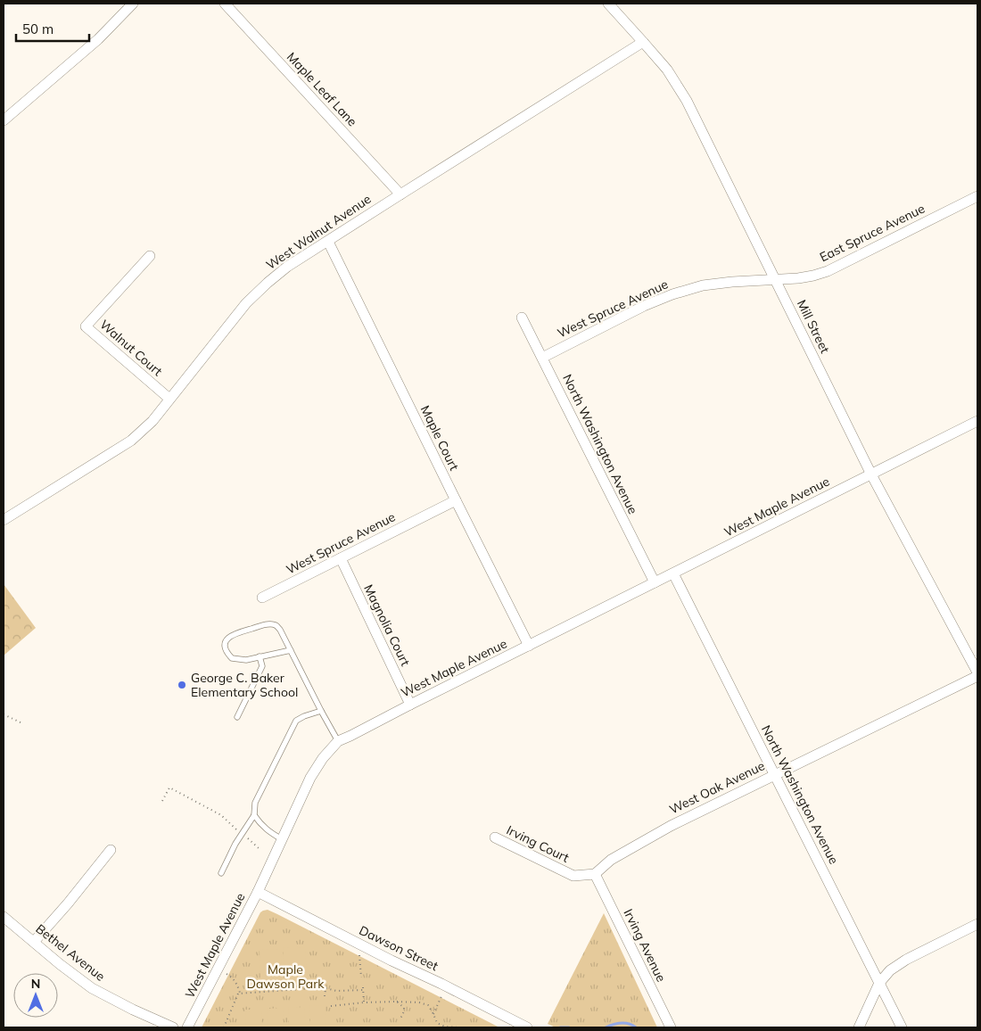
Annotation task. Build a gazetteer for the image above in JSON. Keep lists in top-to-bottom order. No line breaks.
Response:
{"streets":{"street":["Maple Leaf Lane","West Walnut Avenue","East Spruce Avenue","West Spruce Avenue","Mill Street","Walnut Court","Maple Court","North Washington Avenue","West Maple Avenue","Magnolia Court","West Oak Avenue","Irving Court","Irving Avenue","Dawson Street","Bethel Avenue"]},"crossings":[["Maple Leaf Lane","West Walnut Avenue"],["West Walnut Avenue","Mill Street"],["West Walnut Avenue","Walnut Court"],["West Walnut Avenue","Maple Court"],["East Spruce Avenue","West Spruce Avenue"],["East Spruce Avenue","Mill Street"],["West Spruce Avenue","Mill Street"],["West Spruce Avenue","Maple Court"],["West Spruce Avenue","North Washington Avenue"],["West Spruce Avenue","Magnolia Court"],["Mill Street","West Maple Avenue"],["Mill Street","West Oak Avenue"],["Maple Court","West Maple Avenue"],["North Washington Avenue","West Maple Avenue"],["North Washington Avenue","West Oak Avenue"],["West Maple Avenue","Magnolia Court"],["West Maple Avenue","Dawson Street"],["West Oak Avenue","Irving Court"],["West Oak Avenue","Irving Avenue"],["Irving Court","Irving Avenue"]],"parks":["Maple Dawson Park"],"places":["George C. Baker Elementary School"],"scale_bar":"50 m","north":"top"}
